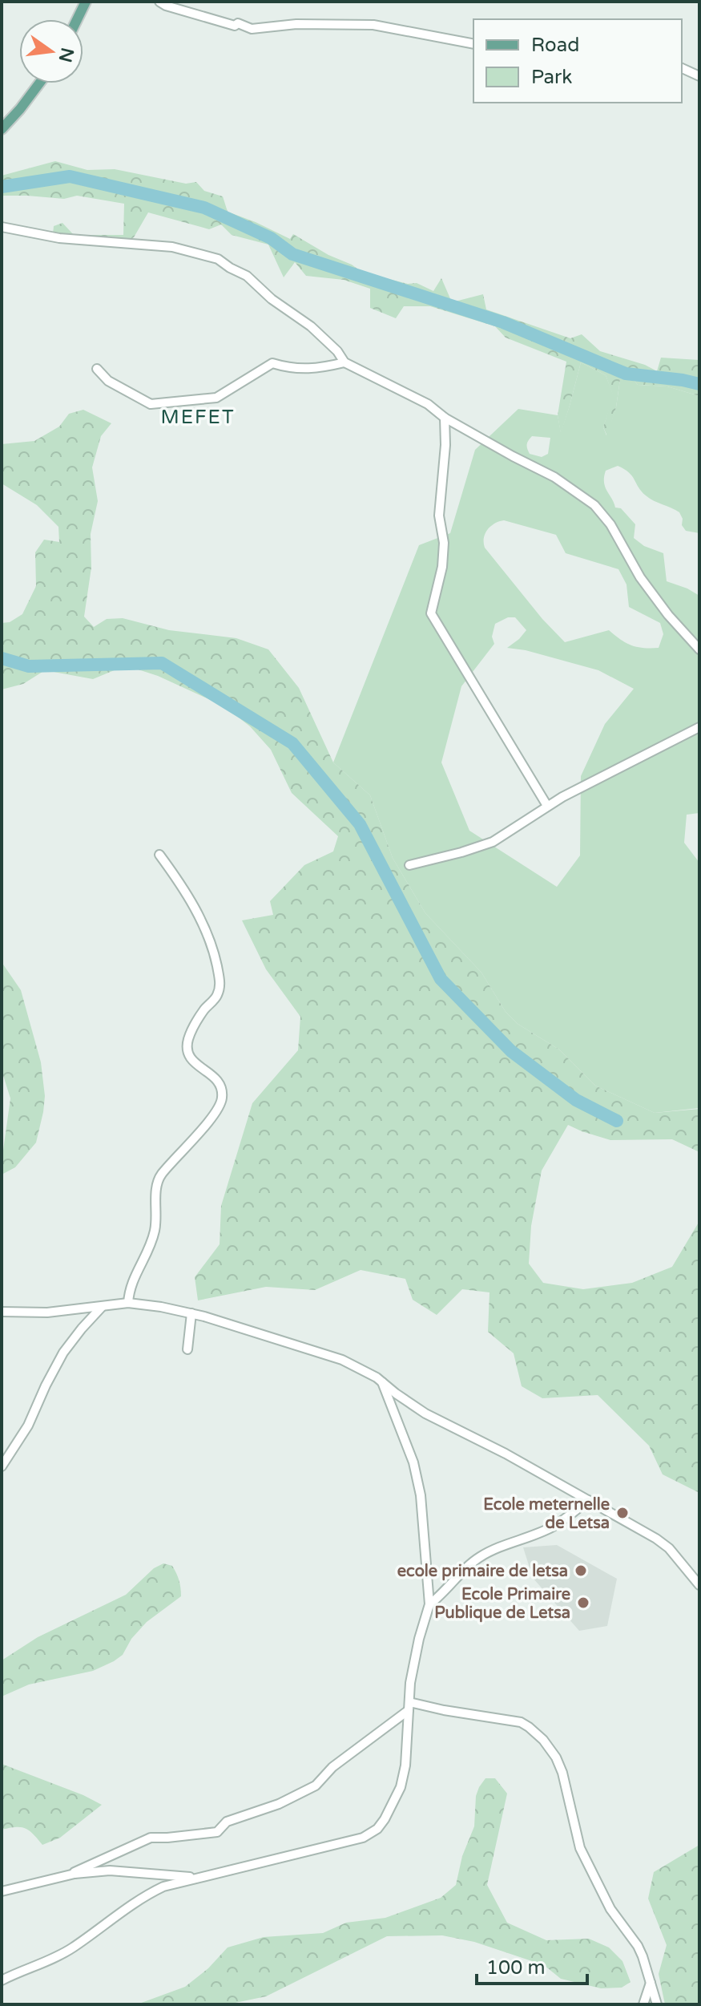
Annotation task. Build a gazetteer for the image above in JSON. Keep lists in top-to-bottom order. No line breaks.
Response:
{"districts":["MEFET"],"places":["Ecole meternelle de Letsa","ecole primaire de letsa","Ecole Primaire Publique de Letsa"],"legend":["Road","Park"],"scale_bar":"100 m","north":"right"}
